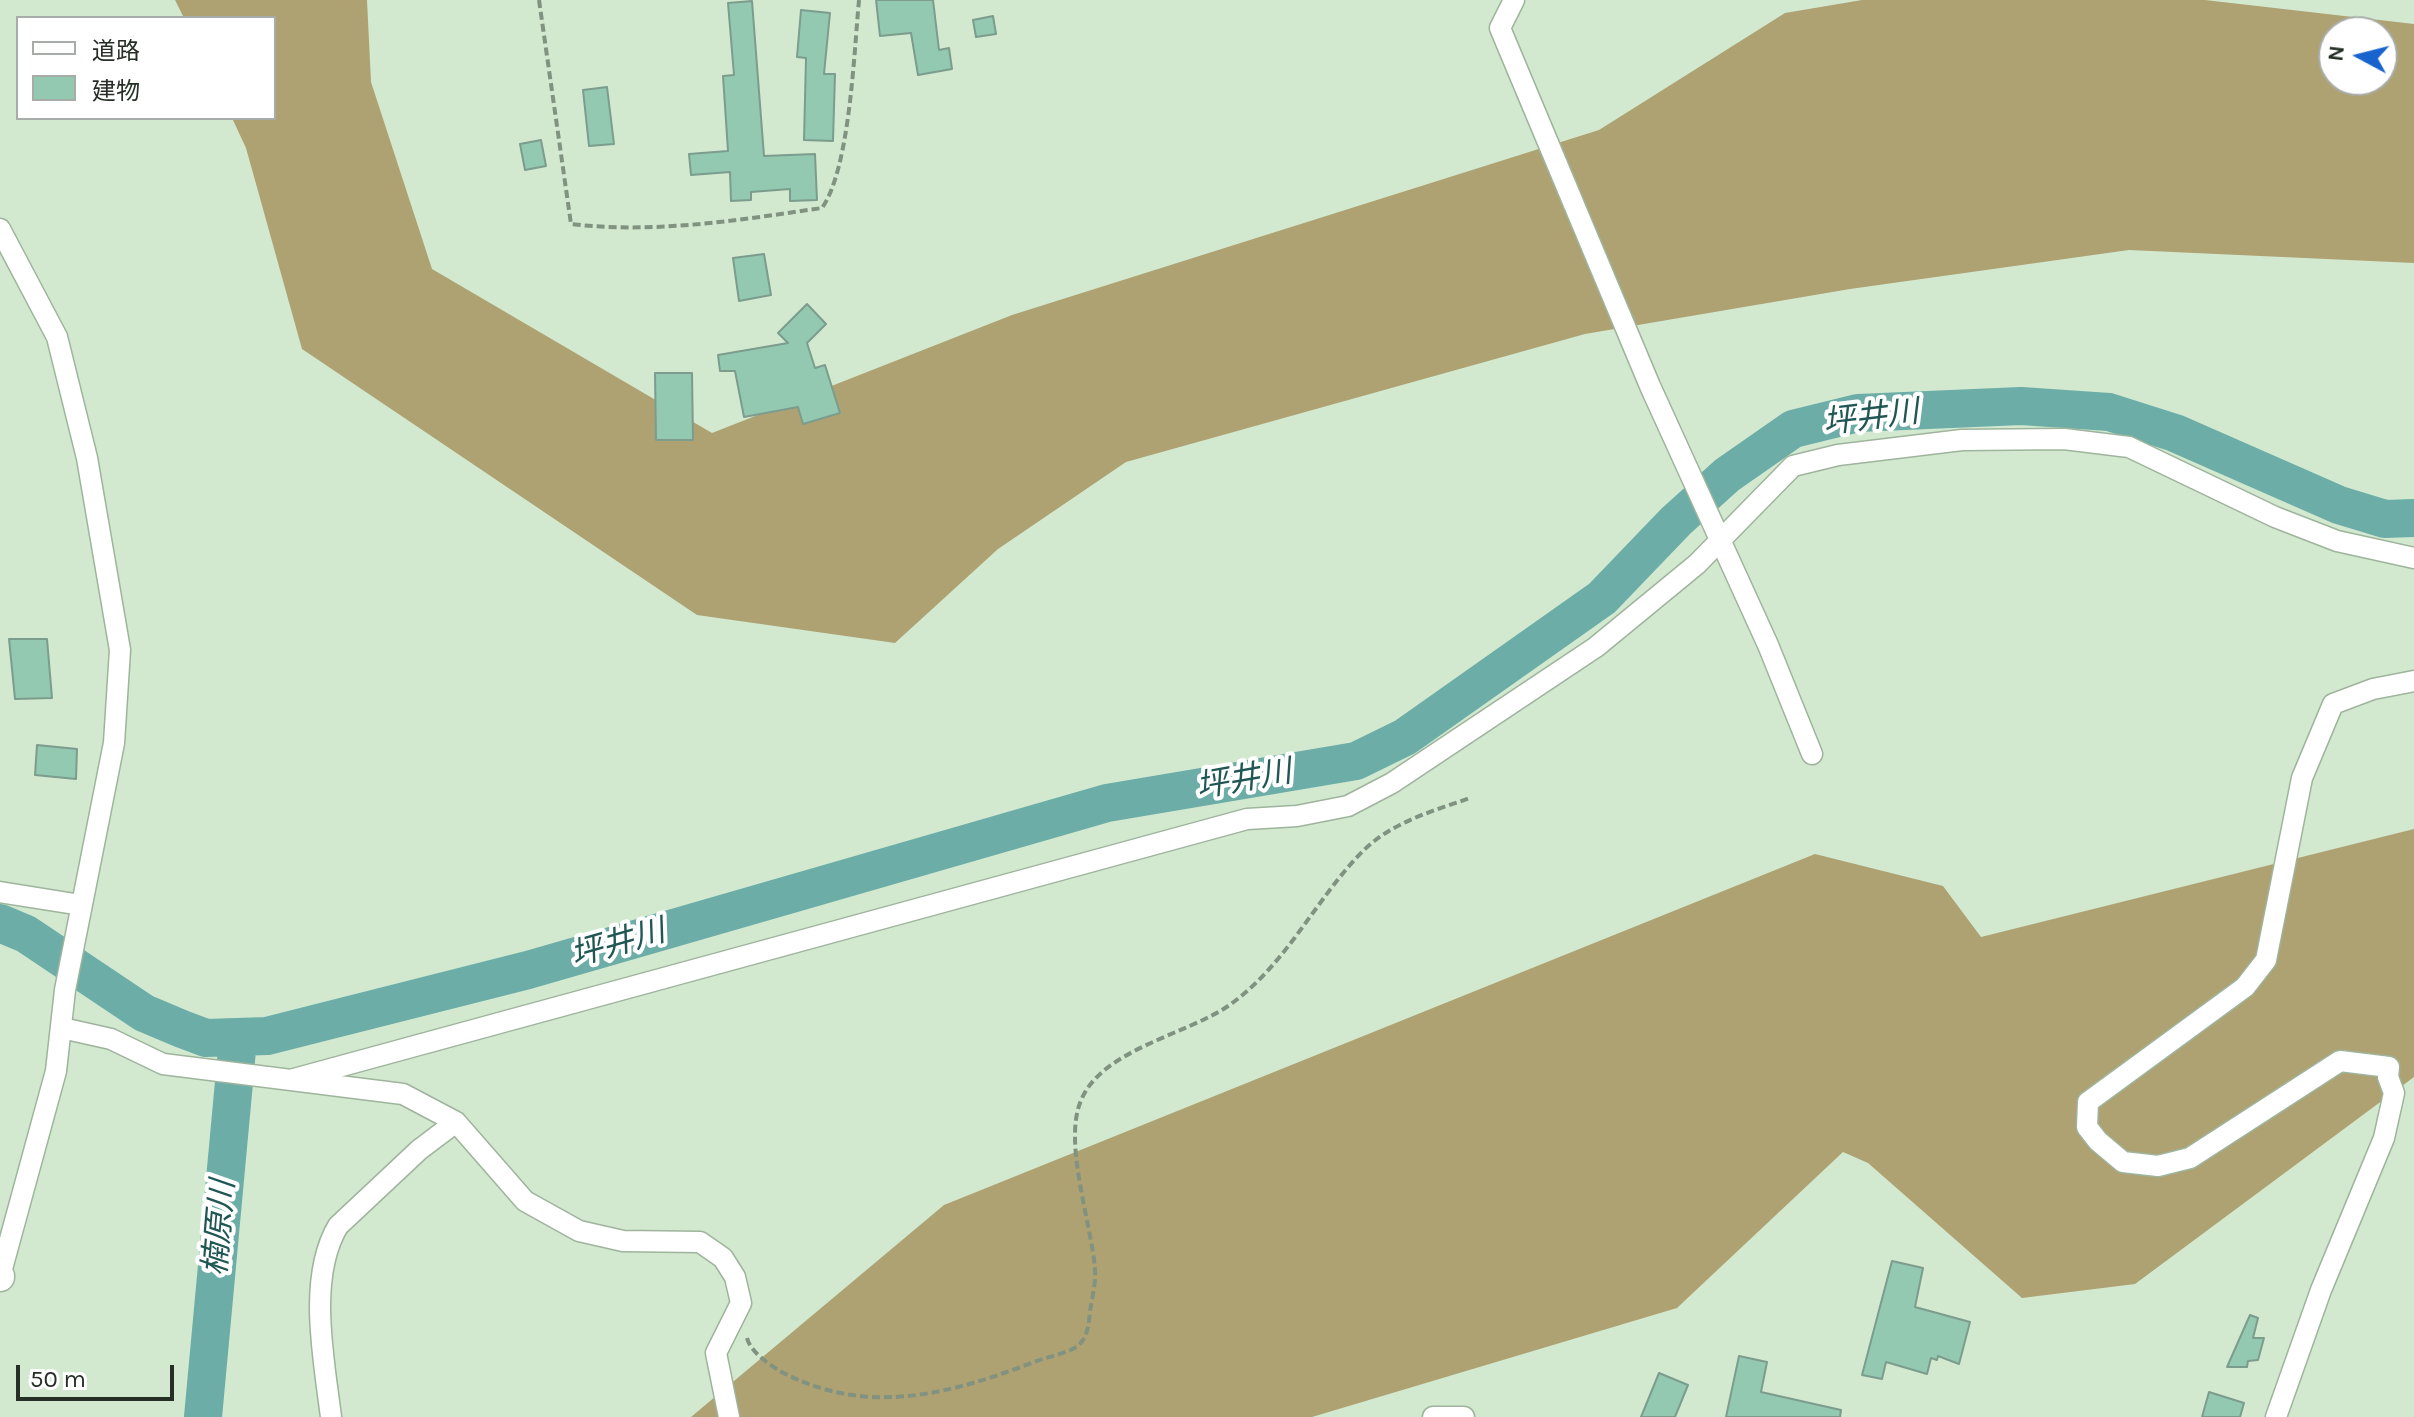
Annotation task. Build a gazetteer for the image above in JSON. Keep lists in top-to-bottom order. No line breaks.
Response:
{"water":["坪井川","楠原川"],"legend":["道路","建物"],"scale_bar":"50 m","north":"left"}
